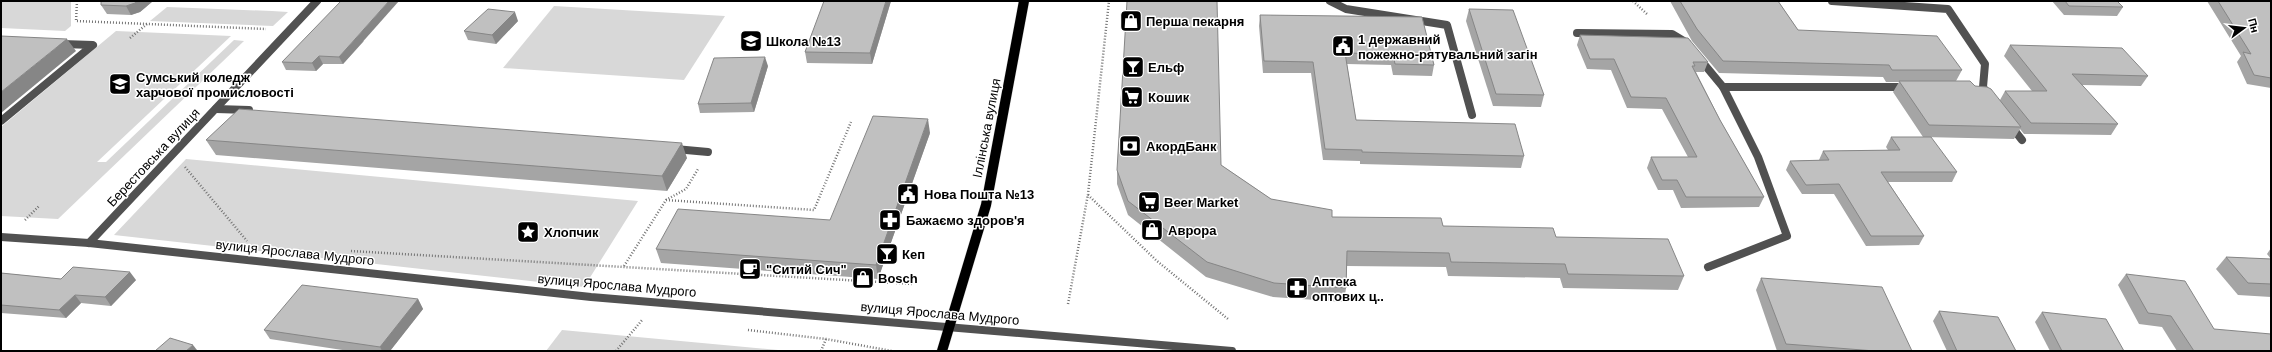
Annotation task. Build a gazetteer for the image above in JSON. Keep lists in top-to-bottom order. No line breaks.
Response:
{"streets":{"main road":["Іллінська вулиця"],"street":["Берестовська вулиця","вулиця Ярослава Мудрого"]},"crossings":[["Іллінська вулиця","вулиця Ярослава Мудрого"],["Берестовська вулиця","вулиця Ярослава Мудрого"]],"places":{"shop":["Перша пекарня","Аврора","Bosch"],"school or university":["Школа №13","Сумський коледж харчової промисловості"],"public building":["1 державний пожежно-рятувальний загін","Нова Пошта №13"],"bar":["Ельф","Кеп"],"supermarket":["Кошик","Beer Market"],"bank":["АкордБанк"],"pharmacy":["Бажаємо здоров'я","Аптека оптових ц.."],"place":["Хлопчик"],"cafe":["\"Ситий Сич\""]},"north":"right"}
